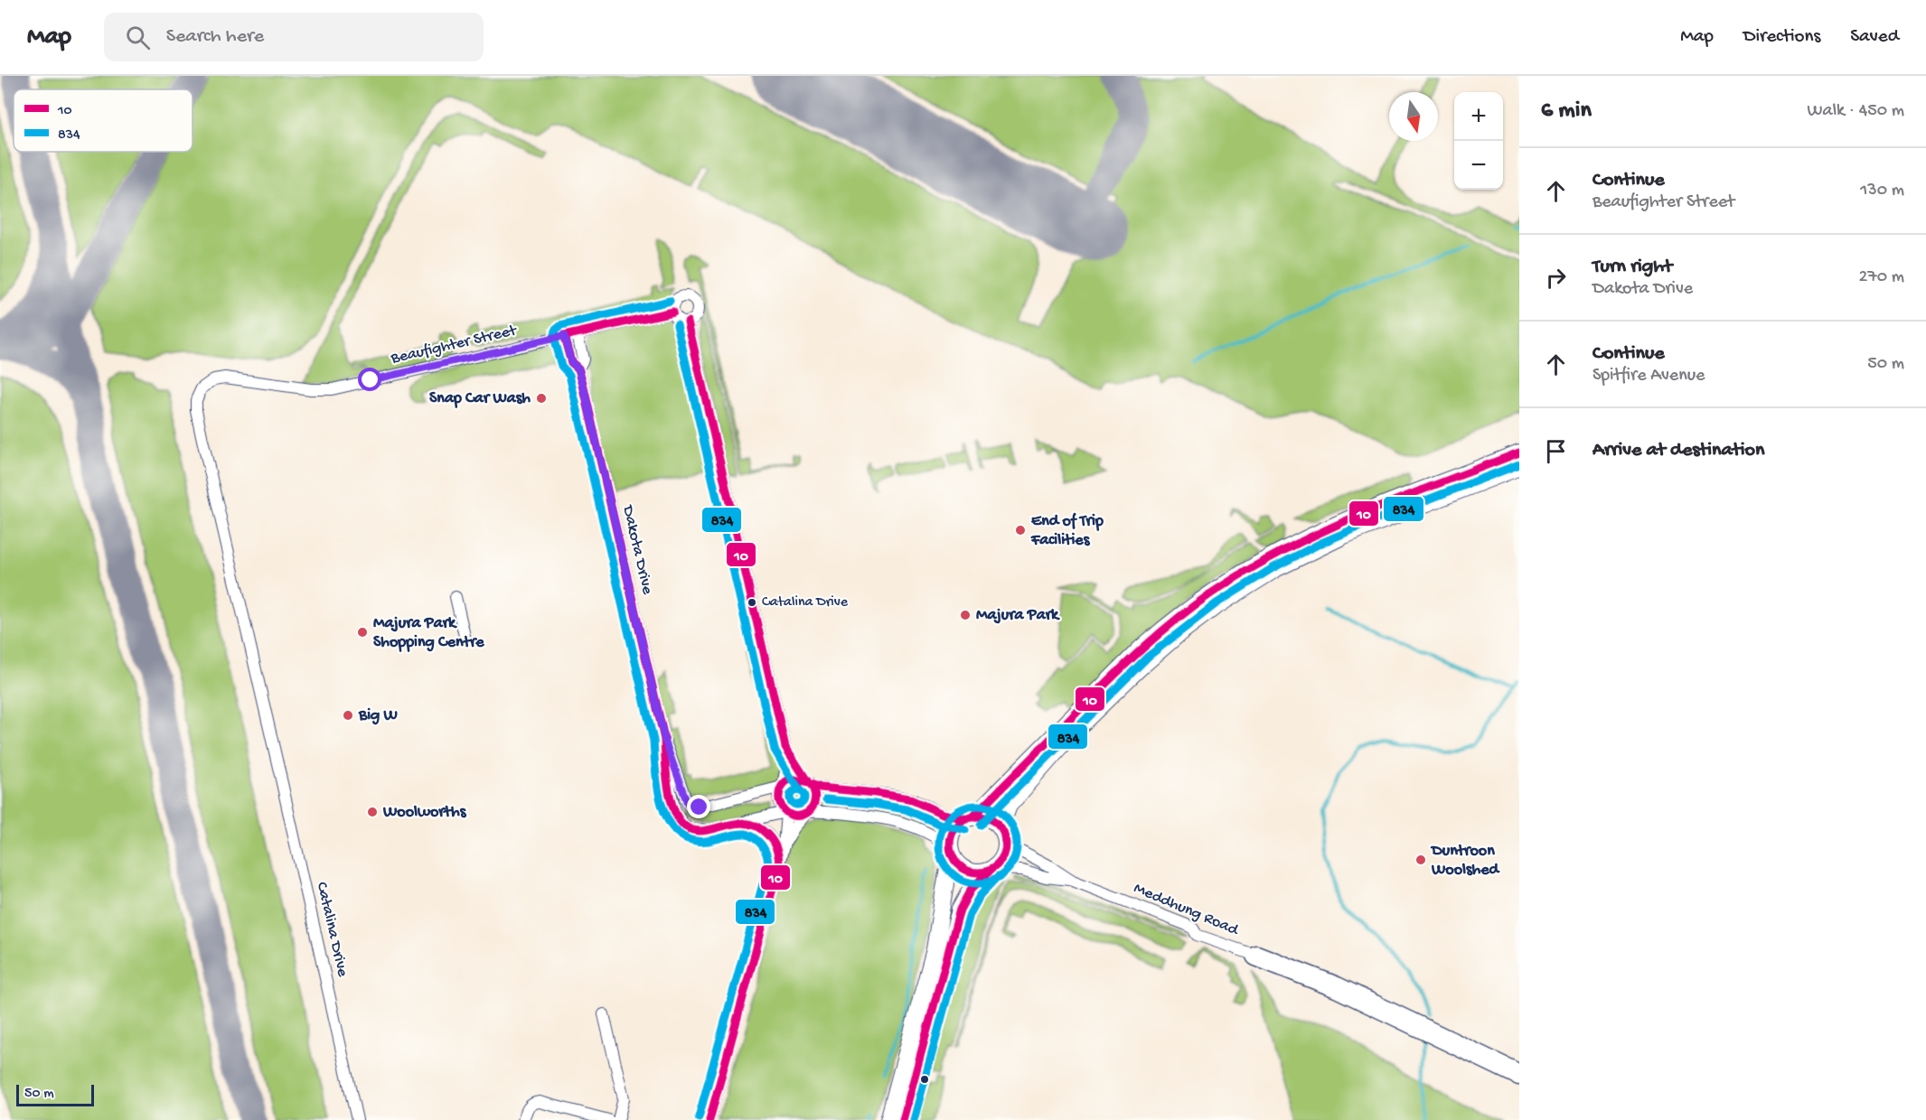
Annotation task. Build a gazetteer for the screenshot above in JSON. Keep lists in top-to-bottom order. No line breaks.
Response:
{"streets":{"street":["Beaufighter Street","Dakota Drive","Meddhung Road","Catalina Drive"]},"crossings":[["Beaufighter Street","Dakota Drive"],["Beaufighter Street","Catalina Drive"]],"places":["Snap Car Wash","End of Trip Facilities","Catalina Drive","Majura Park","Majura Park Shopping Centre","Big W","Woolworths","Duntroon Woolshed"],"lines":["transit line 834","transit line 10"],"legend":["10","834"],"scale_bar":"50 m","north":"bottom","page":{"header":"Map","search":"Search here","nav":["Map","Directions","Saved"],"heading":["6 min","Walk · 450 m"],"map_buttons":["+","−"],"list":[["Continue","Beaufighter Street","130 m"],["Turn right","Dakota Drive","270 m"],["Continue","Spitfire Avenue","50 m"],"Arrive at destination"],"scale":"50 m"}}
